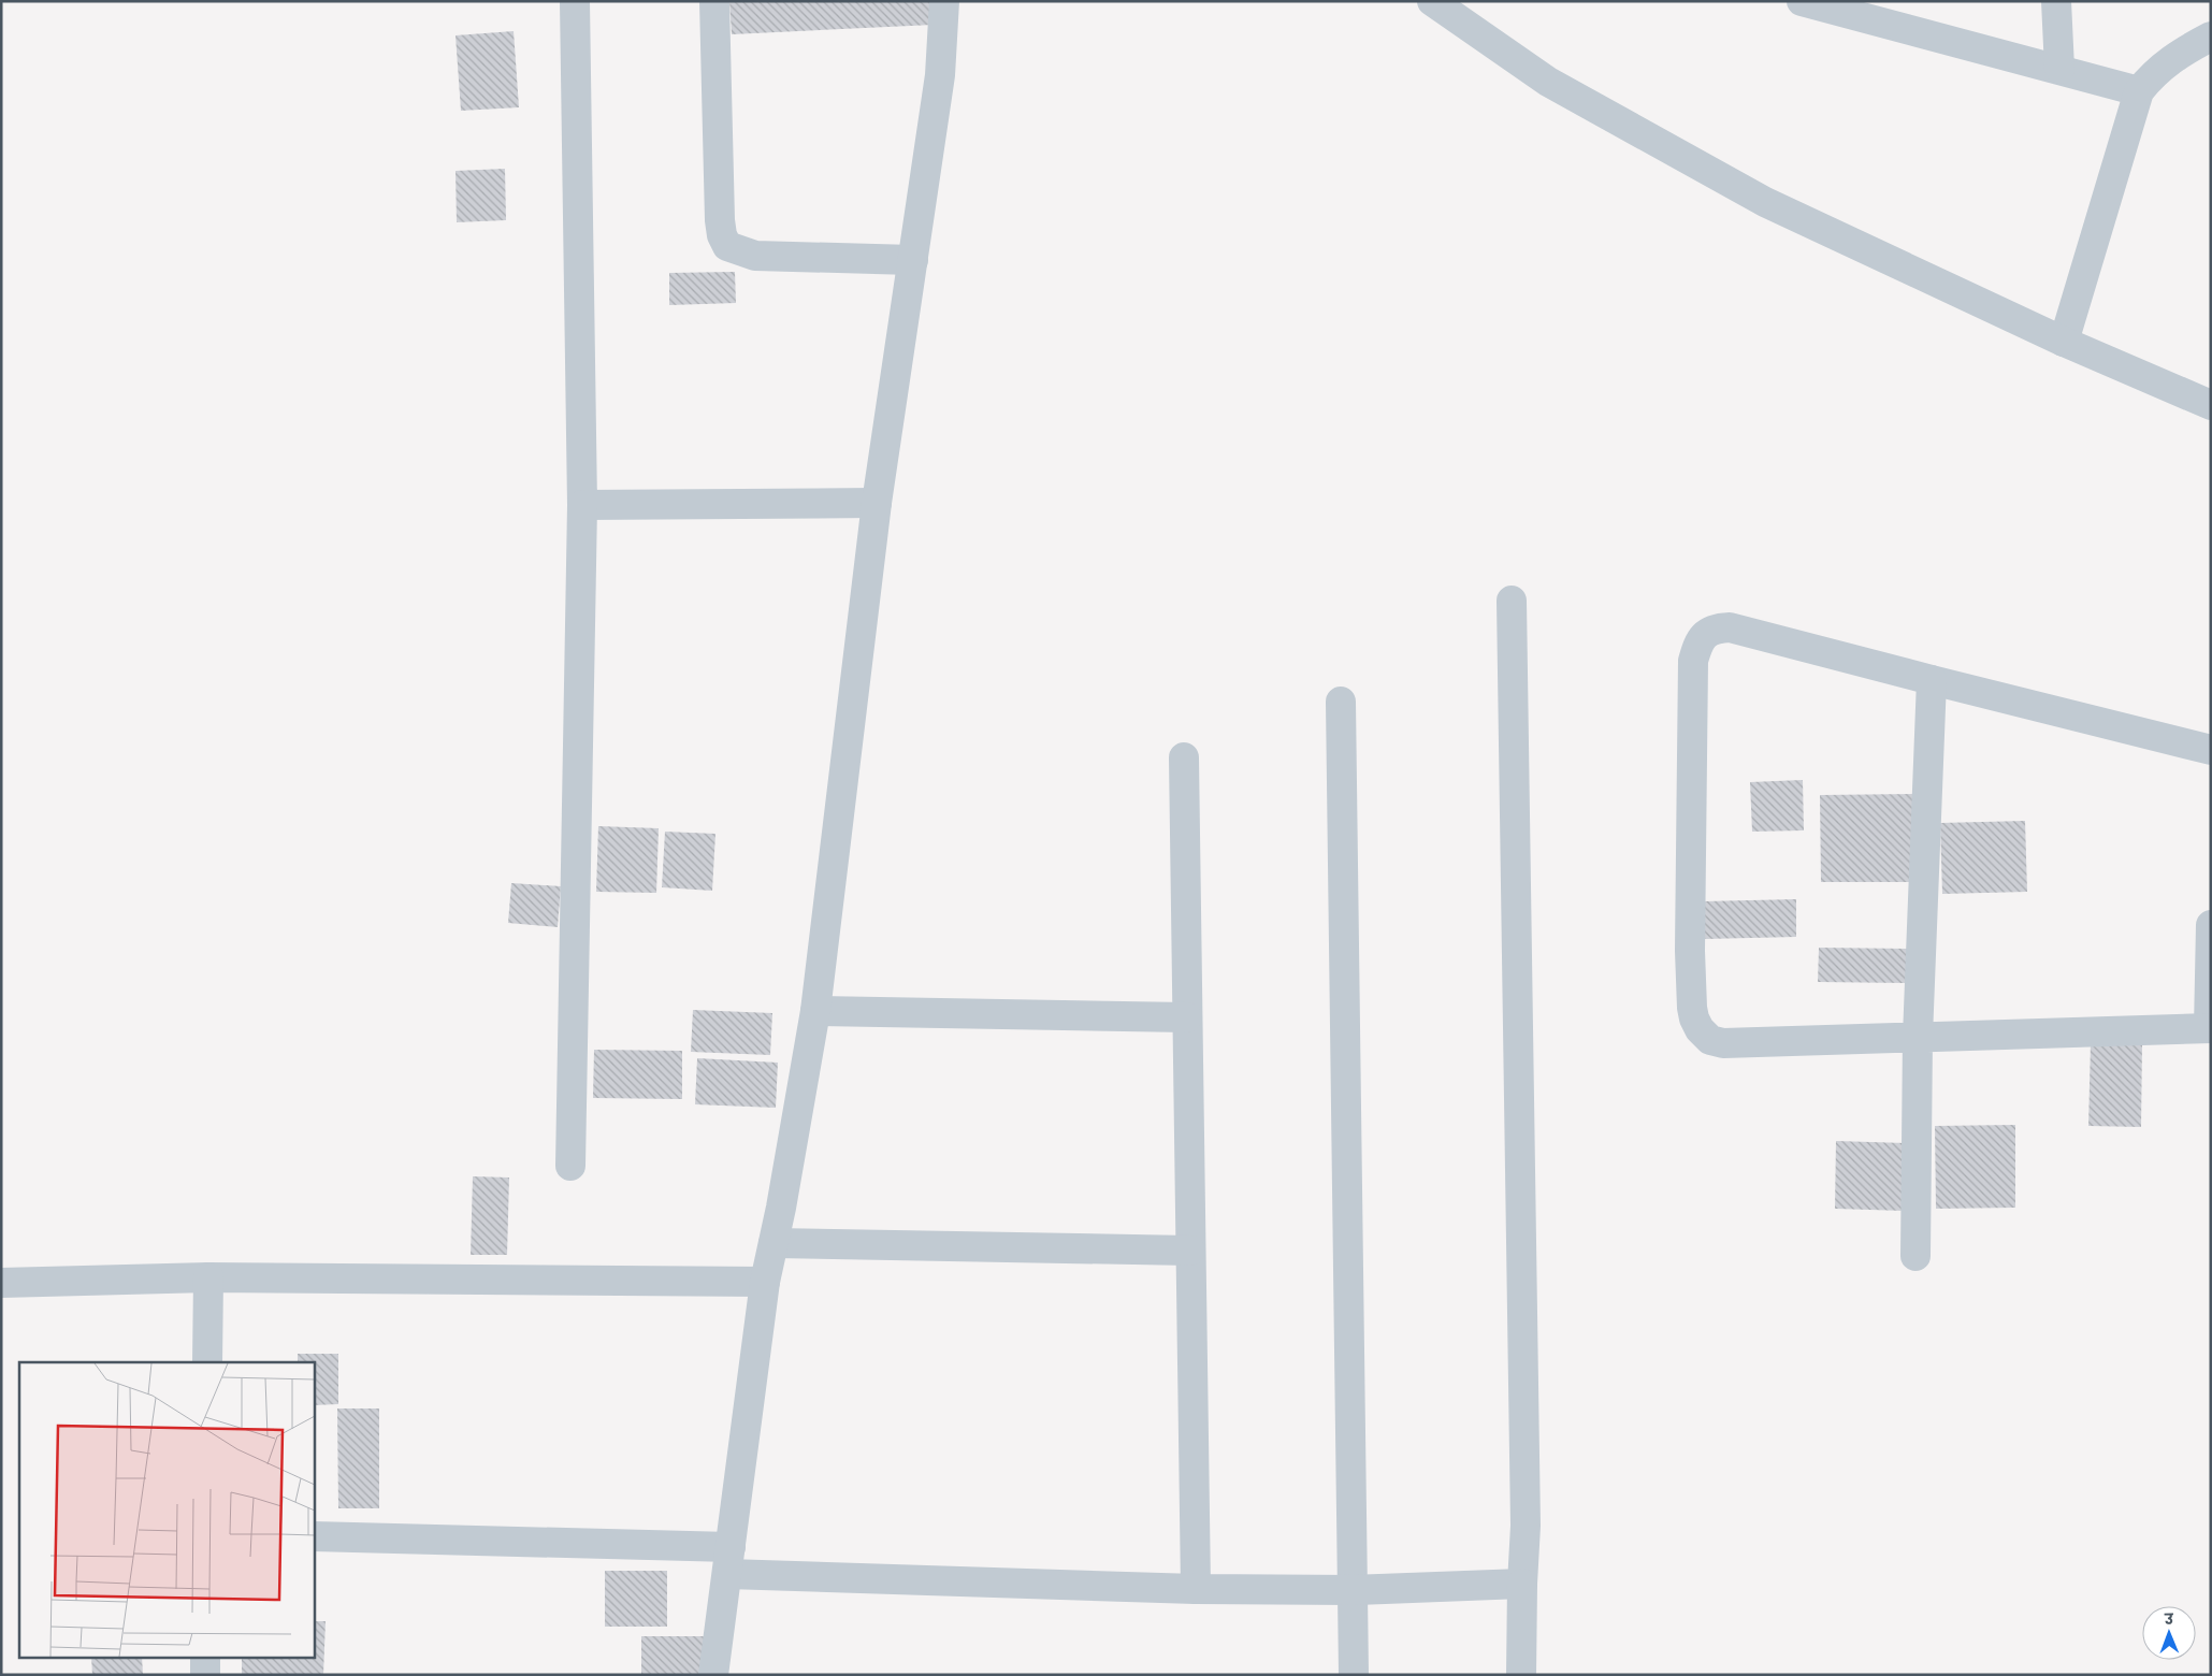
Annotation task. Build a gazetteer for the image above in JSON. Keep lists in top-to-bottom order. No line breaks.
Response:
{"north":"top"}
